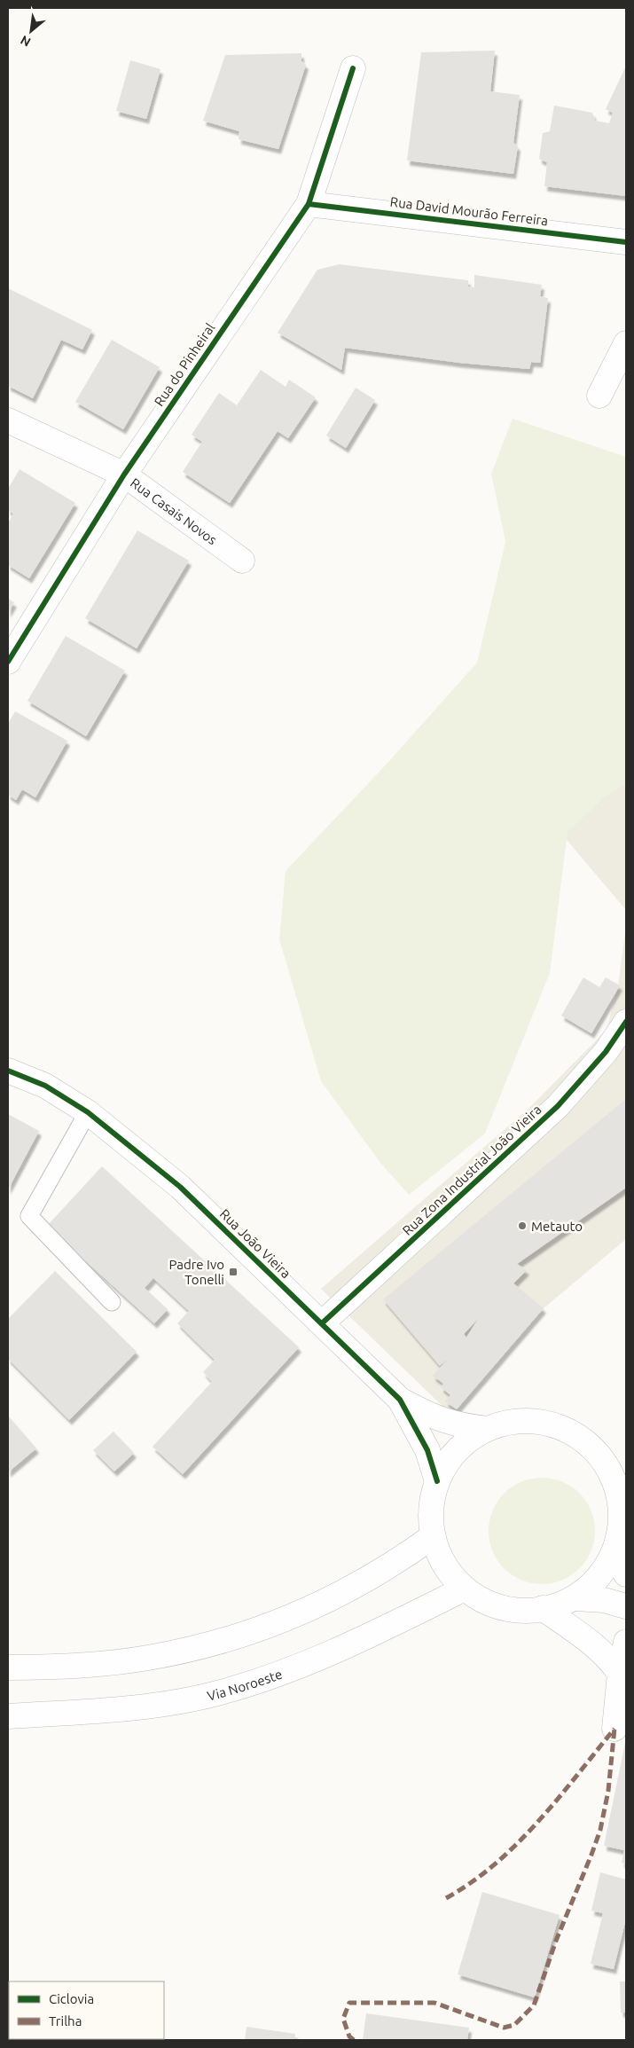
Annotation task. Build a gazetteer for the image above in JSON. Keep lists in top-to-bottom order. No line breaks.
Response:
{"streets":{"street":["Rua David Mourão Ferreira","Rua do Pinheiral","Rua Casais Novos","Rua Zona Industrial João Vieira","Rua João Vieira","Via Noroeste"]},"crossings":[["Rua David Mourão Ferreira","Rua do Pinheiral"],["Rua do Pinheiral","Rua Casais Novos"],["Rua Zona Industrial João Vieira","Rua João Vieira"]],"places":{"other":["Metauto"],"transit":["Padre Ivo Tonelli"]},"legend":["Ciclovia","Trilha"],"north":"bottom left"}
